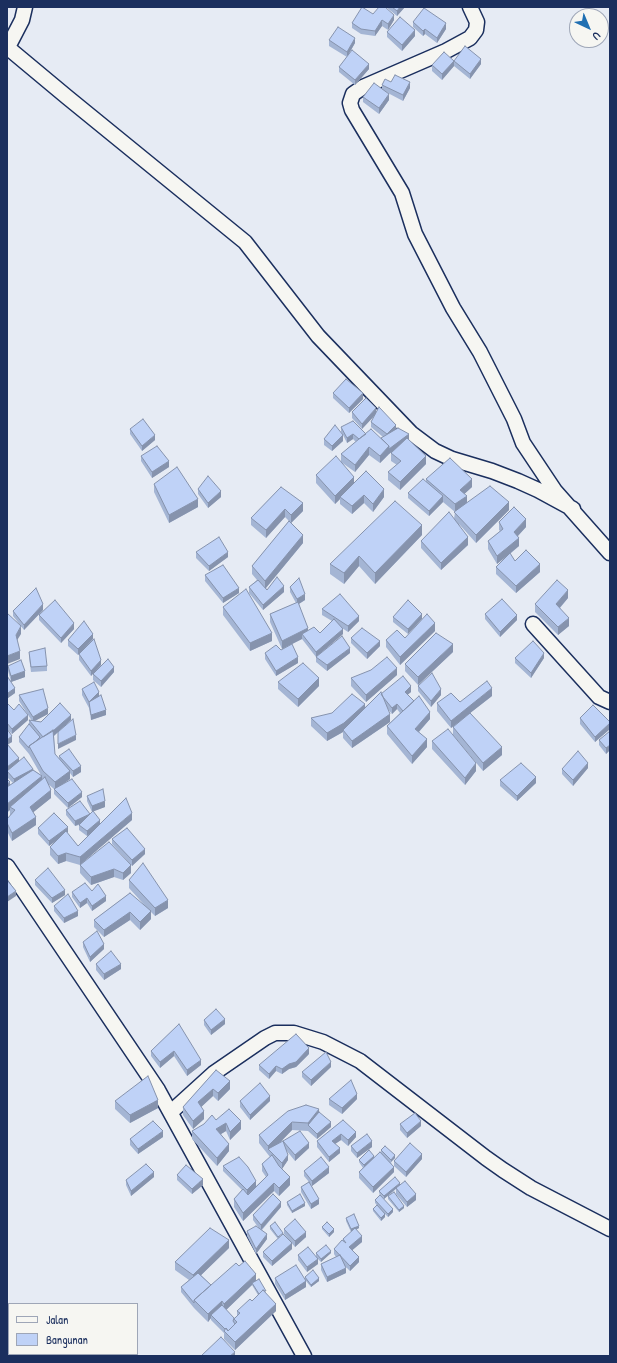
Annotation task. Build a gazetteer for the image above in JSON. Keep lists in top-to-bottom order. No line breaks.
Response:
{"legend":["Jalan","Bangunan"],"north":"bottom right"}
